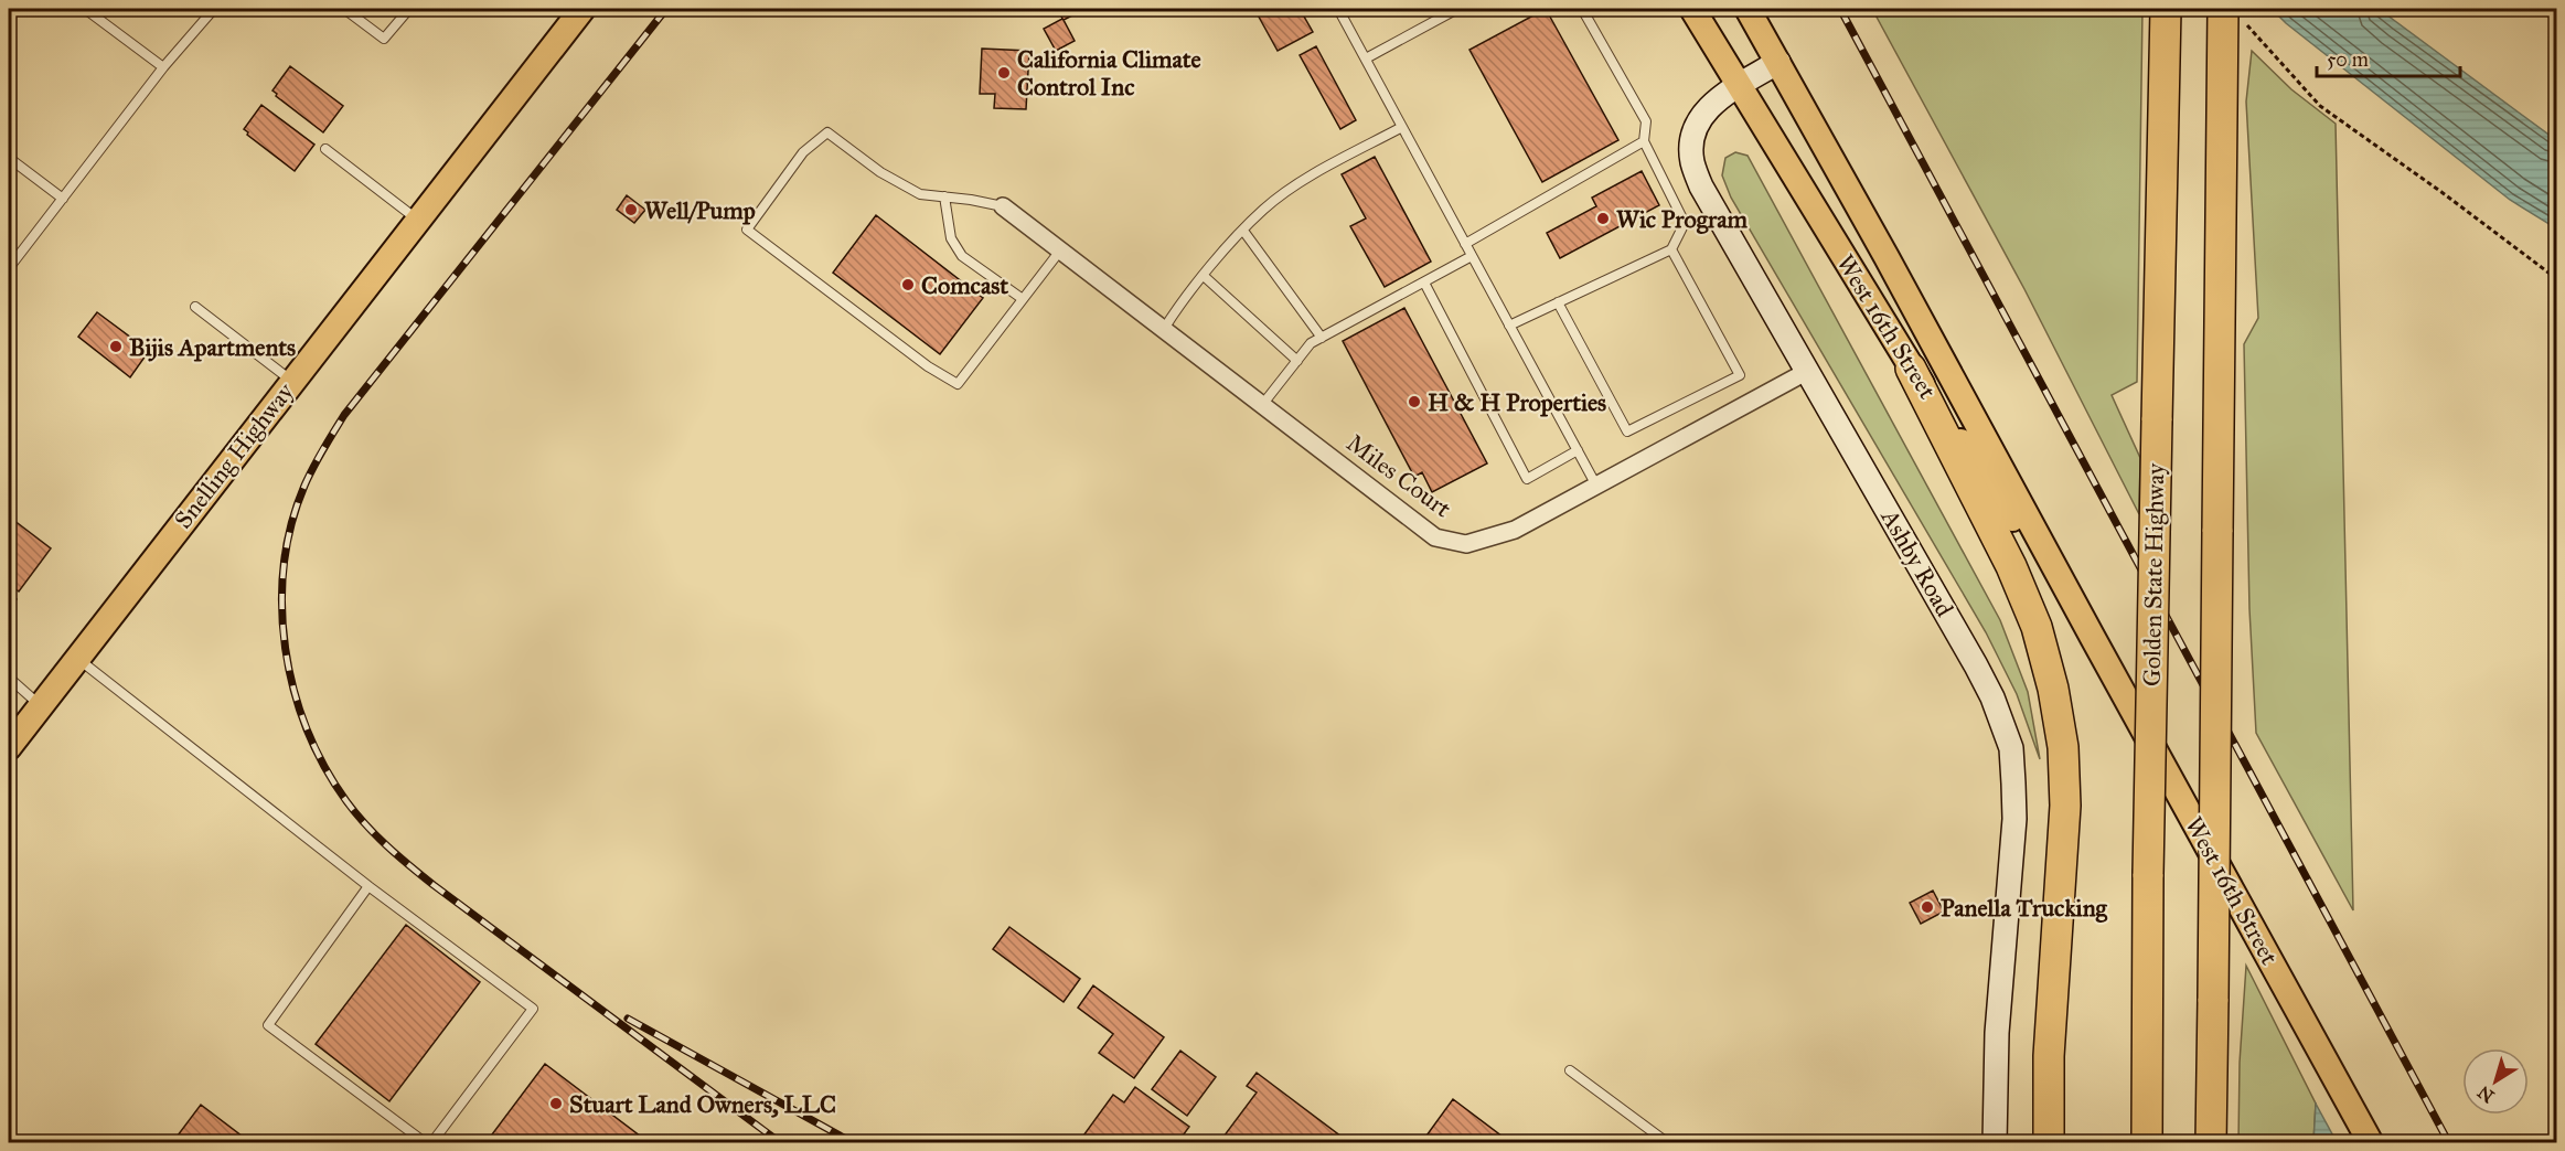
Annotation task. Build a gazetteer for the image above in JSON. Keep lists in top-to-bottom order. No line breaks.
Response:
{"streets":{"highway":["Golden State Highway"],"main road":["West 16th Street","Snelling Highway","Ashby Road"],"street":["Miles Court"]},"crossings":[["West 16th Street","Ashby Road"],["Miles Court","Ashby Road"]],"places":["California Climate Control Inc","Well/Pump","Wic Program","Comcast","Bijis Apartments","H & H Properties","Panella Trucking","Stuart Land Owners, LLC"],"scale_bar":"50 m","north":"bottom left"}
